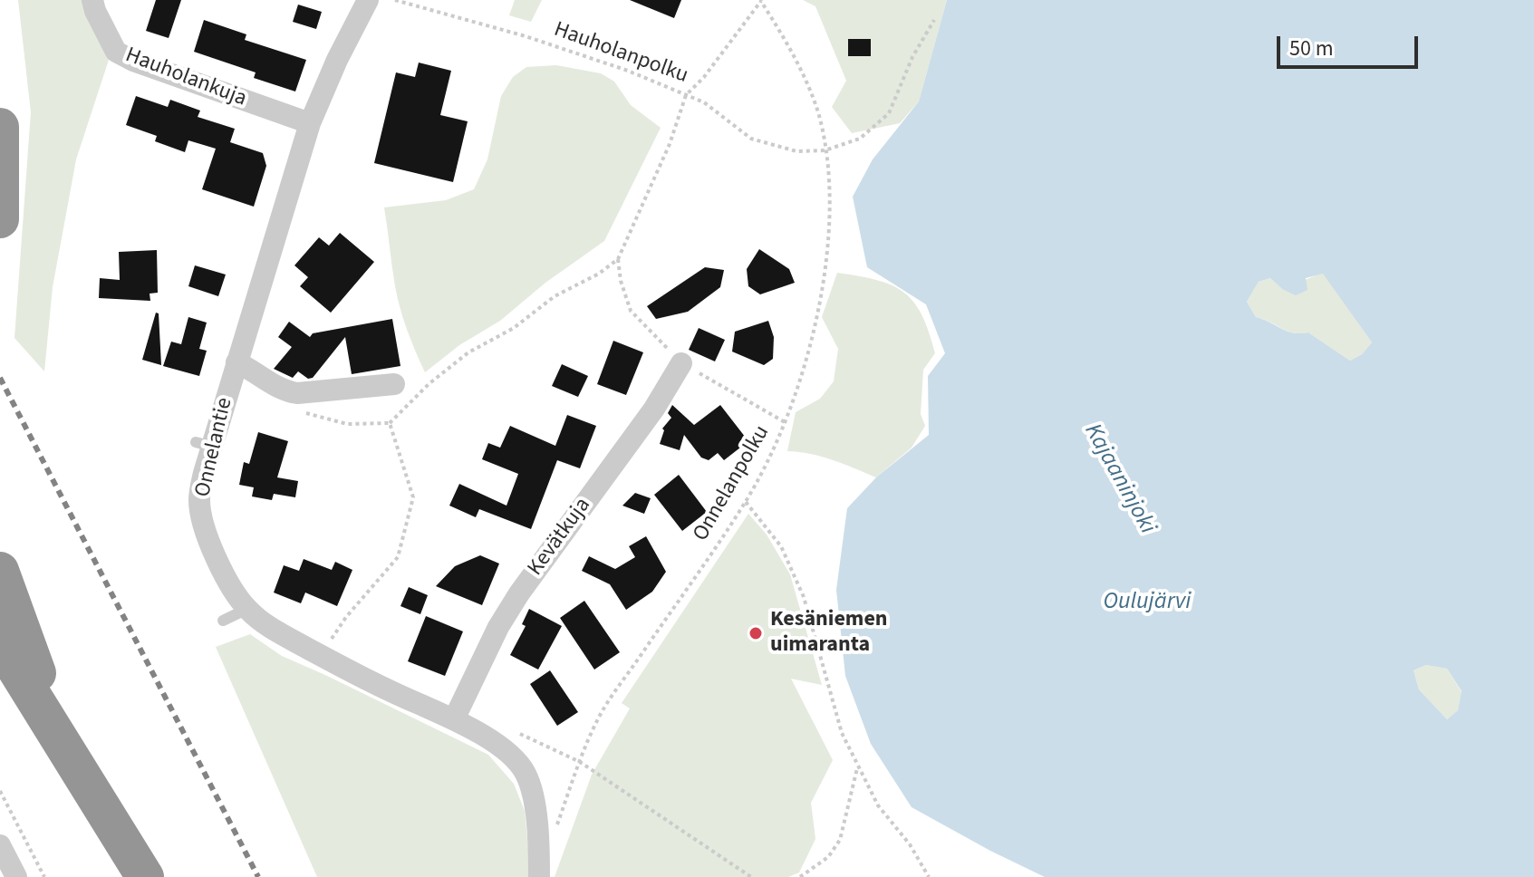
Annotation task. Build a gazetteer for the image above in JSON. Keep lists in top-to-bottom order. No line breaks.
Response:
{"streets":{"street":["Hauholankuja","Onnelantie","Kevätkuja"],"path":["Hauholanpolku","Onnelanpolku"]},"crossings":[["Hauholanpolku","Onnelanpolku"],["Hauholankuja","Onnelantie"],["Onnelantie","Kevätkuja"]],"water":["Kajaaninjoki","Oulujärvi"],"places":["Kesäniemen uimaranta"],"scale_bar":"50 m"}
